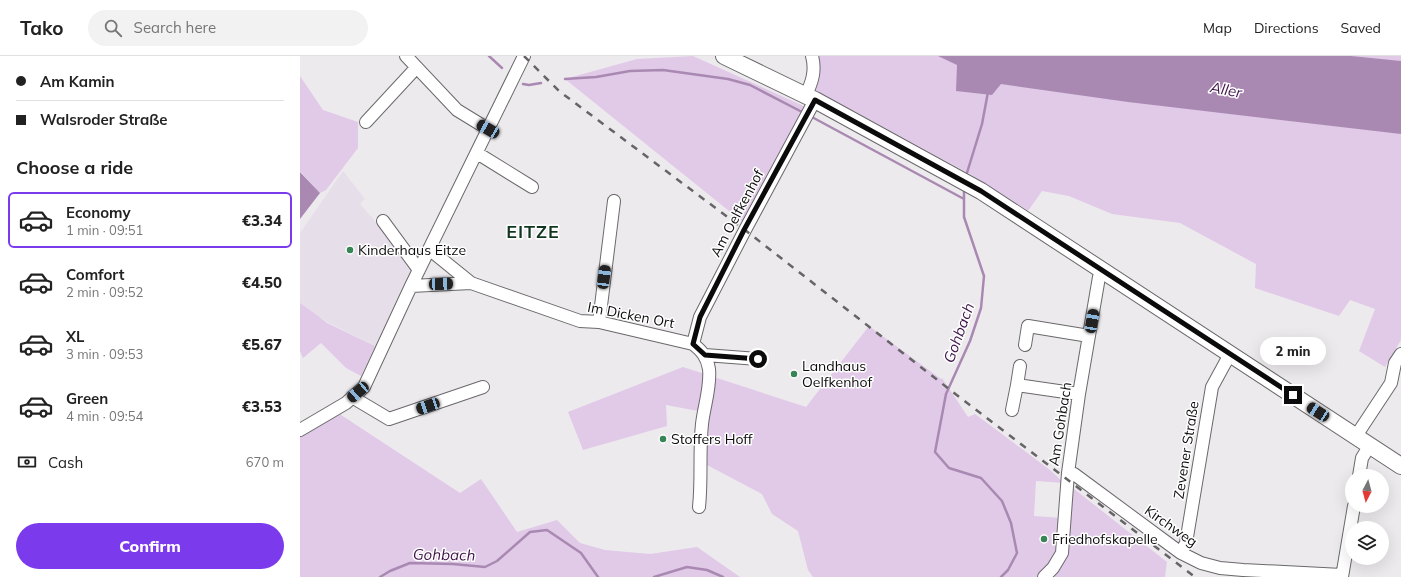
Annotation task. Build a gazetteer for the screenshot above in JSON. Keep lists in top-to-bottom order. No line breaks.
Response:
{"streets":{"street":["Am Oelfkenhof","Im Dicken Ort","Am Gohbach","Zevener Straße","Kirchweg"]},"crossings":[["Am Oelfkenhof","Im Dicken Ort"],["Am Gohbach","Kirchweg"],["Zevener Straße","Kirchweg"]],"districts":["EITZE"],"water":["Aller","Gohbach"],"places":["Kinderhaus Eitze","Landhaus Oelfkenhof","Stoffers Hoff","Friedhofskapelle"],"north":"bottom","page":{"header":"Tako","search":"Search here","nav":["Map","Directions","Saved"],"banner":["Am Kamin","Walsroder Straße"],"heading":"Choose a ride","list":[{"name":"Economy","note":"1 min · 09:51","value":"€3.34"},{"name":"Comfort","note":"2 min · 09:52","value":"€4.50"},{"name":"XL","note":"3 min · 09:53","value":"€5.67"},{"name":"Green","note":"4 min · 09:54","value":"€3.53"}],"bubble":"2 min","pay":["Cash","670 m"],"buttons":"Confirm"}}
